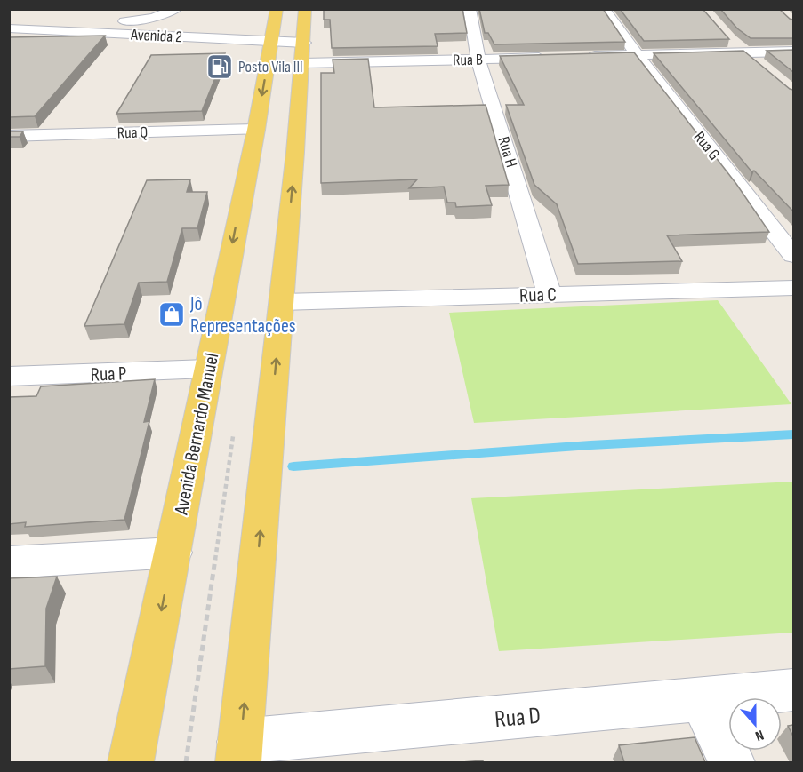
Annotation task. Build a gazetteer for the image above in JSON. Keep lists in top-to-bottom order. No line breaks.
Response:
{"streets":{"main road":["Avenida Bernardo Manuel"],"street":["Avenida 2","Rua B","Rua Q","Rua G","Rua H","Rua C","Rua P","Rua D"]},"crossings":[["Avenida 2","Rua B"],["Avenida 2","Avenida Bernardo Manuel"],["Rua B","Rua H"],["Rua Q","Avenida Bernardo Manuel"],["Rua H","Rua C"],["Rua P","Avenida Bernardo Manuel"]],"places":{"fuel station":["Posto Vila III"],"shop":["Jô Representações"]},"north":"bottom"}
